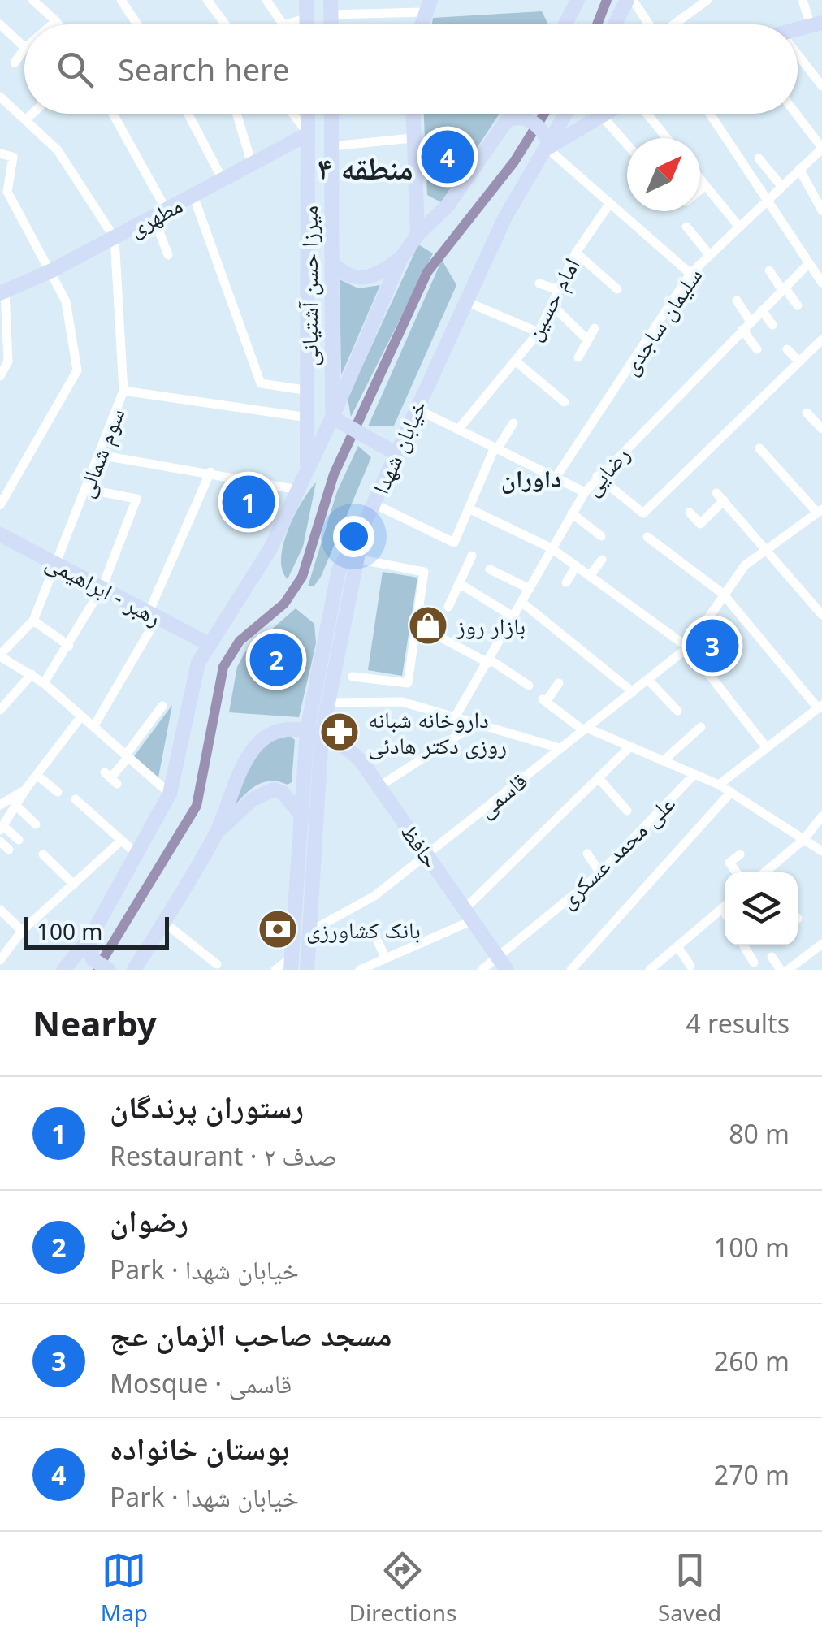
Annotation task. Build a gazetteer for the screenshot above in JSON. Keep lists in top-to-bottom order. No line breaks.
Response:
{"streets":{"main road":["مطهری","میرزا حسن آشتیانی","خیابان شهدا","رهبر - ابراهیمی","حافظ"],"street":["امام حسین","سلیمان ساجدی","سوم شمالی","رضایی","قاسمی","علی محمد عسکری"]},"crossings":[["مطهری","میرزا حسن آشتیانی"],["مطهری","سوم شمالی"],["سوم شمالی","رهبر - ابراهیمی"],["قاسمی","حافظ"],["حافظ","علی محمد عسکری"]],"districts":["منطقه ۴","داوران"],"places":{"shop":["بازار روز"],"pharmacy":["داروخانه شبانه روزی دکتر هادئی"],"bank":["بانک کشاورزی"]},"scale_bar":"100 m","north":"top right","page":{"search":"Search here","pins":["4","1","3","2"],"scale":"100 m","heading":["Nearby","4 results"],"list":[{"mark":"1","name":"رستوران پرندگان","note":"Restaurant · صدف ۲","value":"80 m"},{"mark":"2","name":"رضوان","note":"Park · خیابان شهدا","value":"100 m"},{"mark":"3","name":"مسجد صاحب الزمان عج","note":"Mosque · قاسمی","value":"260 m"},{"mark":"4","name":"بوستان خانواده","note":"Park · خیابان شهدا","value":"270 m"}],"nav":["Map","Directions","Saved"]}}
